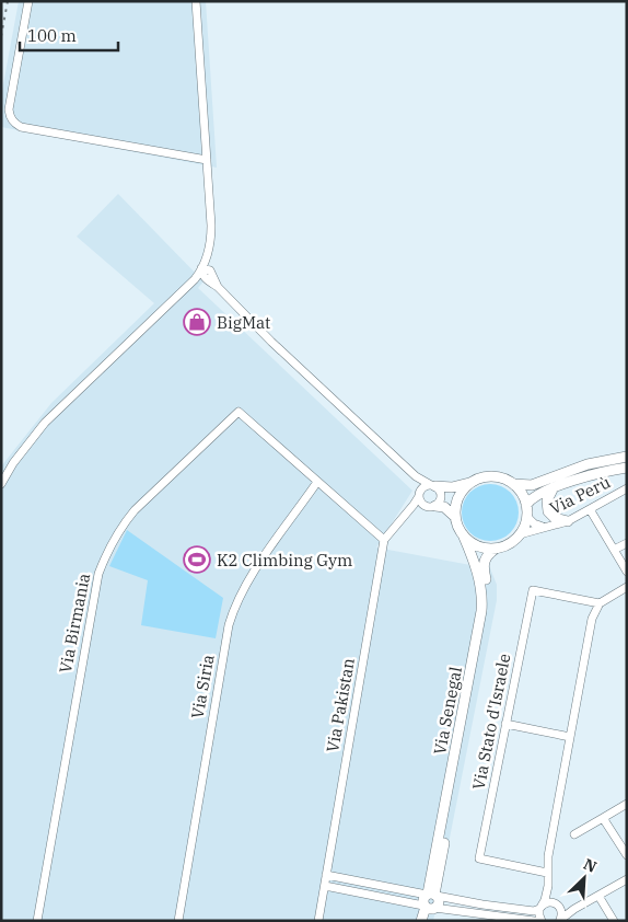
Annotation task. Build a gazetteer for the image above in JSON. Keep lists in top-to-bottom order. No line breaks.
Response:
{"streets":{"main road":["Via Senegal"],"street":["Via Perù","Via Birmania","Via Siria","Via Pakistan","Via Stato d'Israele"]},"crossings":[["Via Perù","Via Senegal"],["Via Birmania","Via Siria"],["Via Birmania","Via Pakistan"]],"places":{"shop":["BigMat"],"sports":["K2 Climbing Gym"]},"scale_bar":"100 m","north":"top right"}
